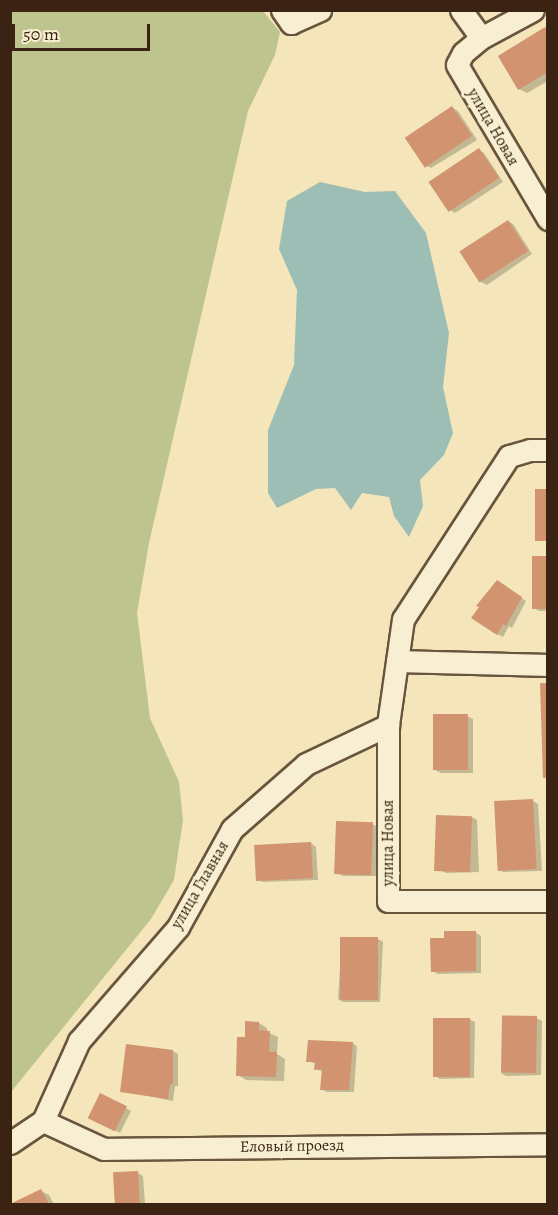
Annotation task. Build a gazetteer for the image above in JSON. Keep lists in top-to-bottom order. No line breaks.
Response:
{"streets":{"street":["улица Новая","улица Главная","Еловый проезд"]},"crossings":[["улица Новая","улица Главная"],["улица Главная","Еловый проезд"]],"scale_bar":"50 m"}
